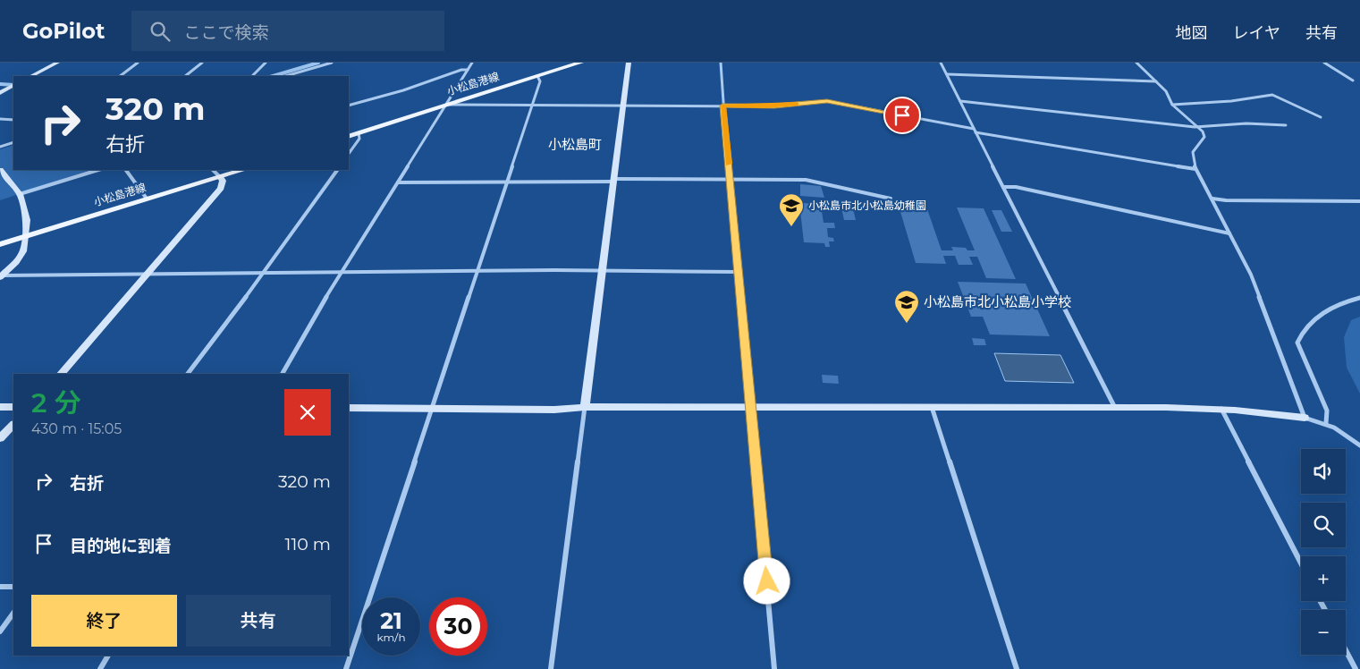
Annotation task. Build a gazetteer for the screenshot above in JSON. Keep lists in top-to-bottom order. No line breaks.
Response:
{"streets":{"main road":["小松島港線"]},"districts":["小松島町"],"places":{"school or university":["小松島市北小松島幼稚園","小松島市北小松島小学校"]},"page":{"header":"GoPilot","search":"ここで検索","nav":["地図","レイヤ","共有"],"turn":["320 m","右折"],"heading":["2 分","430 m · 15:05"],"map_buttons":["+","−"],"list":[{"name":"右折","value":"320 m"},{"name":"目的地に到着","value":"110 m"}],"buttons":["終了","共有"],"speed":"21 km/h","limit":"30"}}
